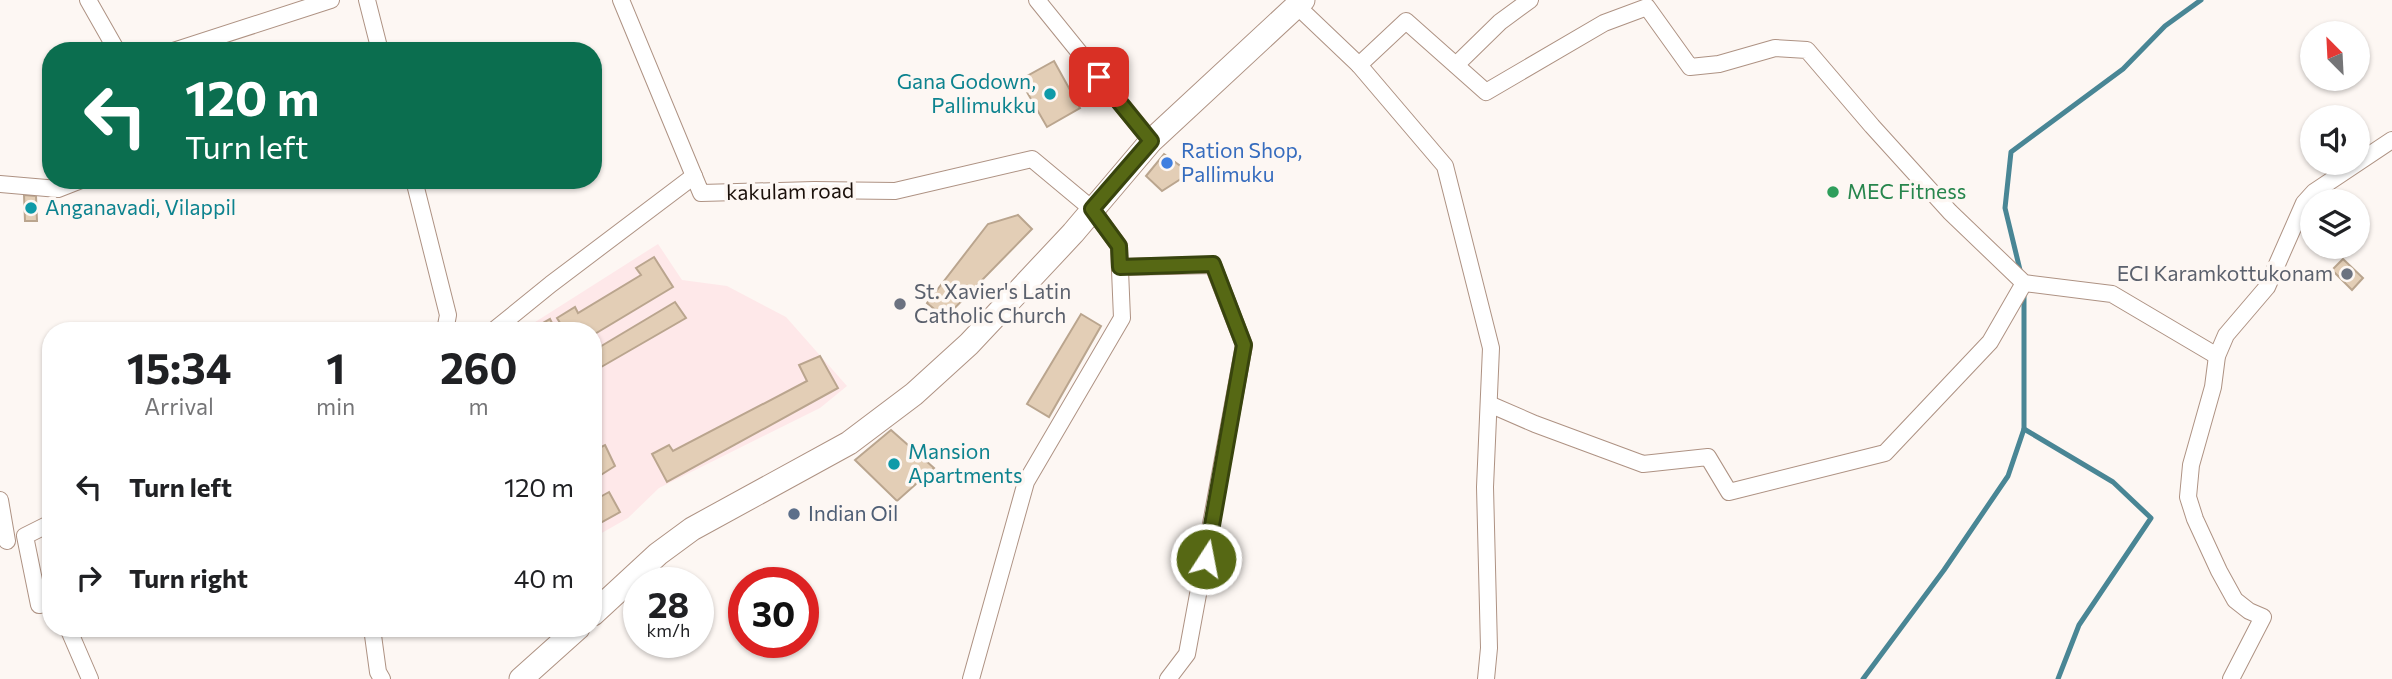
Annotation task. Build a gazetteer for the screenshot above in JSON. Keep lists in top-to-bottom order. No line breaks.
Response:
{"streets":{"street":["kakulam road"]},"places":["Gana Godown, Pallimukku","Ration Shop, Pallimuku","MEC Fitness","Anganavadi, Vilappil","ECI Karamkottukonam","St. Xavier's Latin Catholic Church","Mansion Apartments","Indian Oil"],"north":"top left","page":{"turn":["120 m","Turn left"],"eta":["15:34","Arrival","1","min","260","m"],"list":[{"name":"Turn left","value":"120 m"},{"name":"Turn right","value":"40 m"}],"speed":"28 km/h","limit":"30"}}
